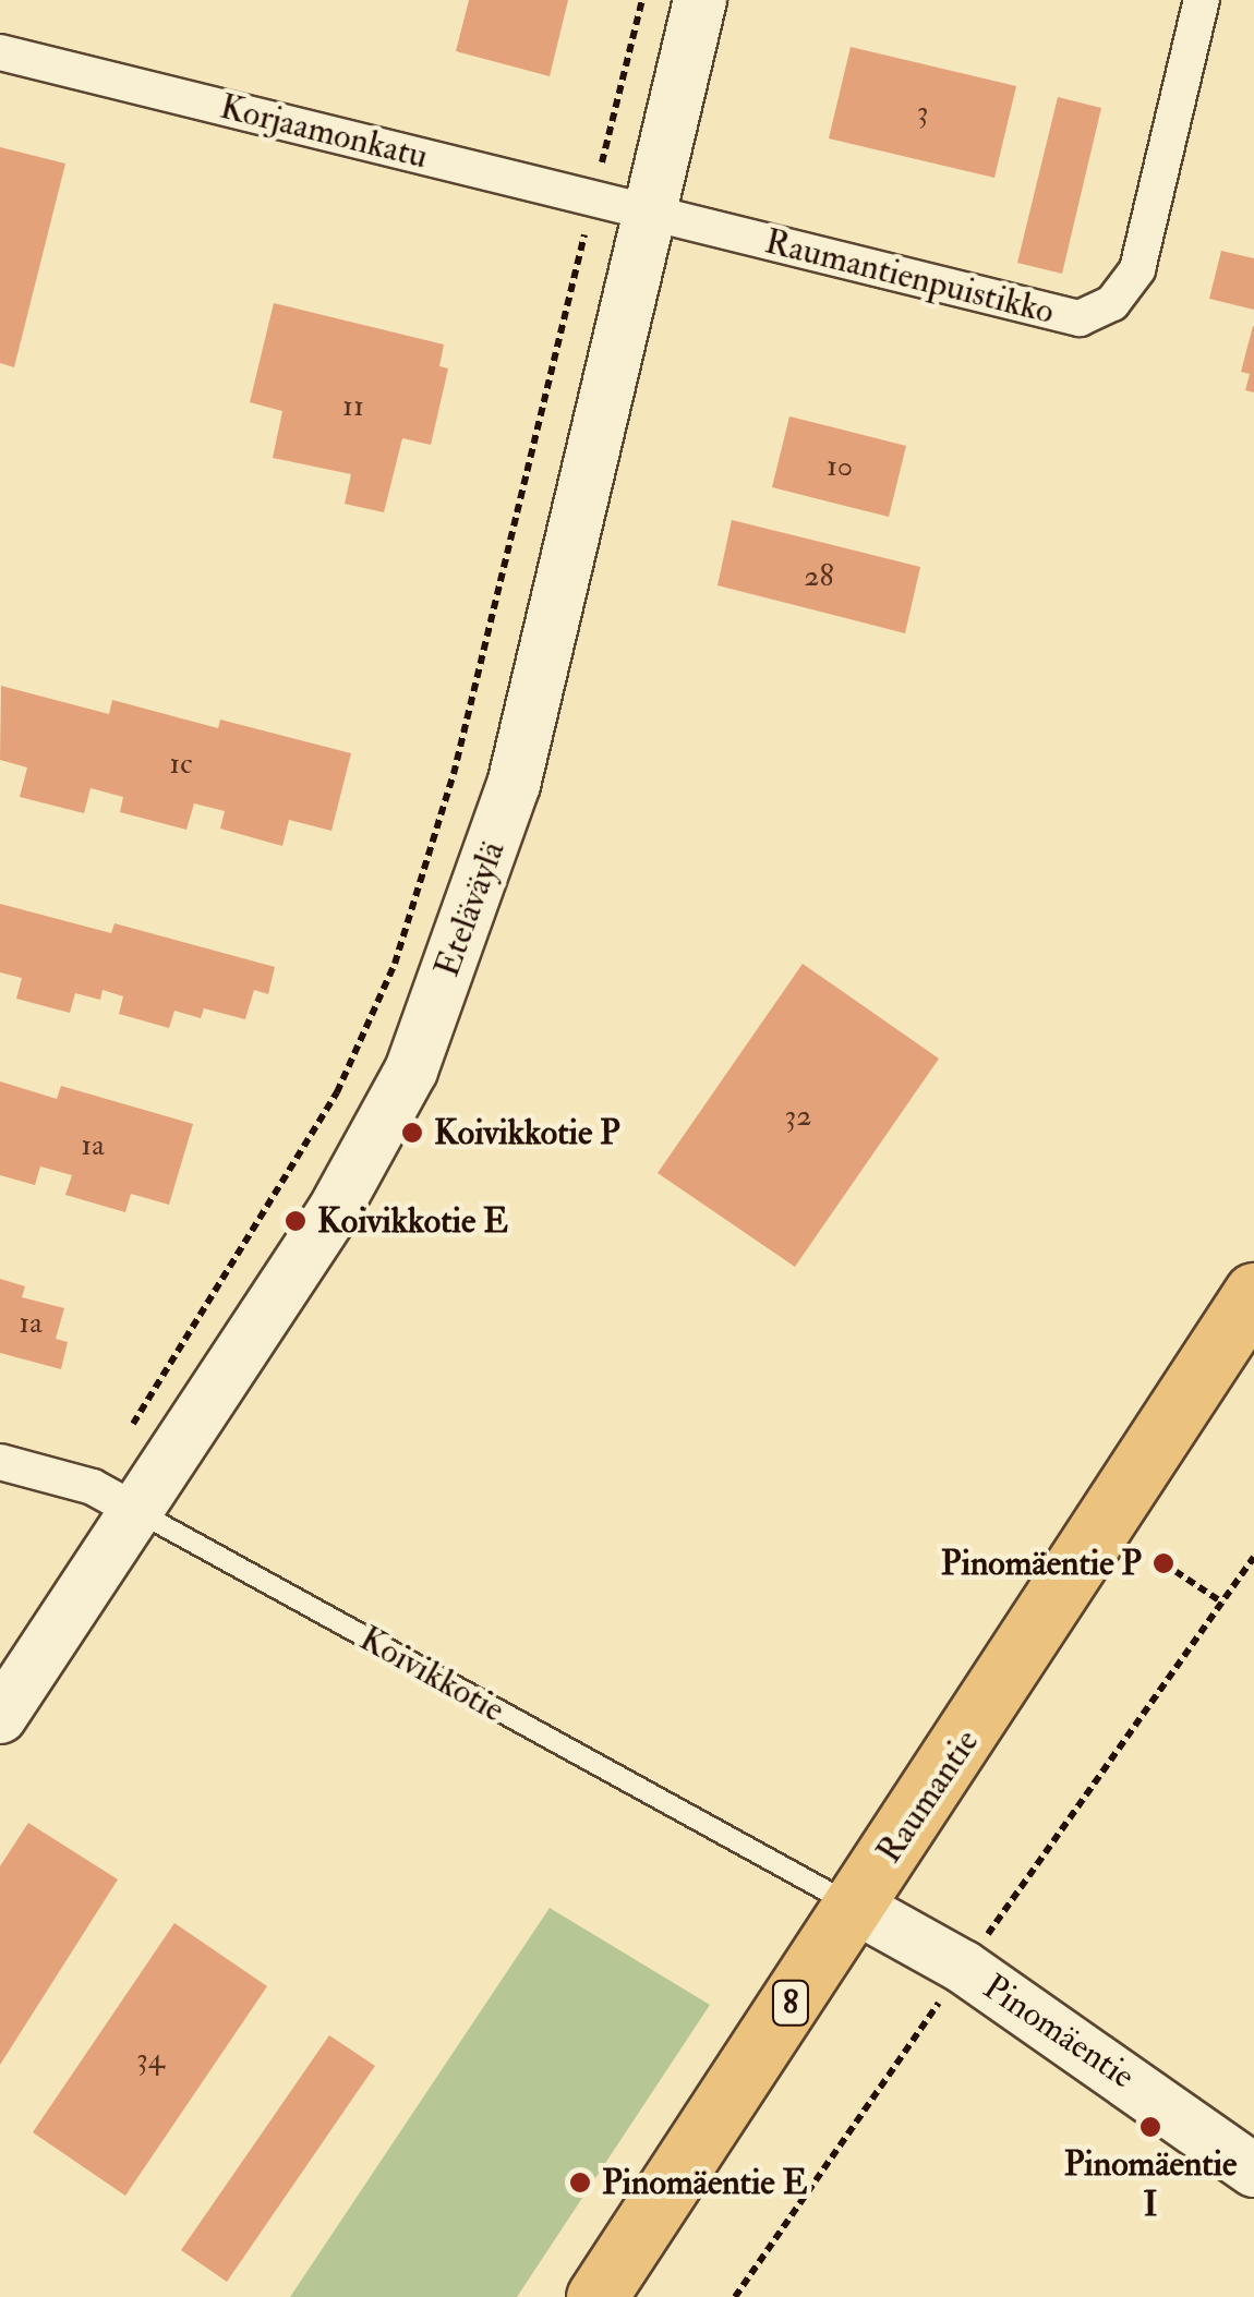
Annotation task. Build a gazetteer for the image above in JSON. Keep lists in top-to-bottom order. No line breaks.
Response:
{"streets":{"highway":["Raumantie","8"],"street":["Korjaamonkatu","Raumantienpuistikko","Eteläväylä","Koivikkotie","Pinomäentie"]},"crossings":[["Korjaamonkatu","Raumantienpuistikko"],["Korjaamonkatu","Eteläväylä"],["Raumantienpuistikko","Eteläväylä"],["Eteläväylä","Koivikkotie"],["Koivikkotie","Raumantie"],["Koivikkotie","Pinomäentie"],["Raumantie","Pinomäentie"]],"places":["Koivikkotie P","Koivikkotie E","Pinomäentie P","Pinomäentie I","Pinomäentie E"],"house_numbers":["3","11","10","28","1c","32","1a","1a","34"]}
